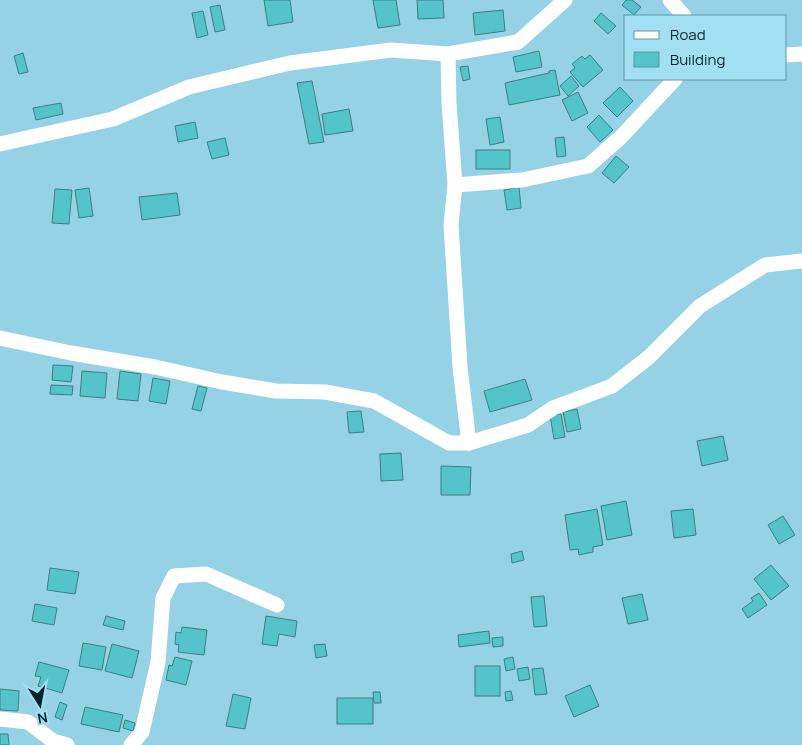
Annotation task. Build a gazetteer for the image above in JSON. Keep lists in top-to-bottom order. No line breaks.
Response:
{"legend":["Road","Building"],"north":"bottom"}
